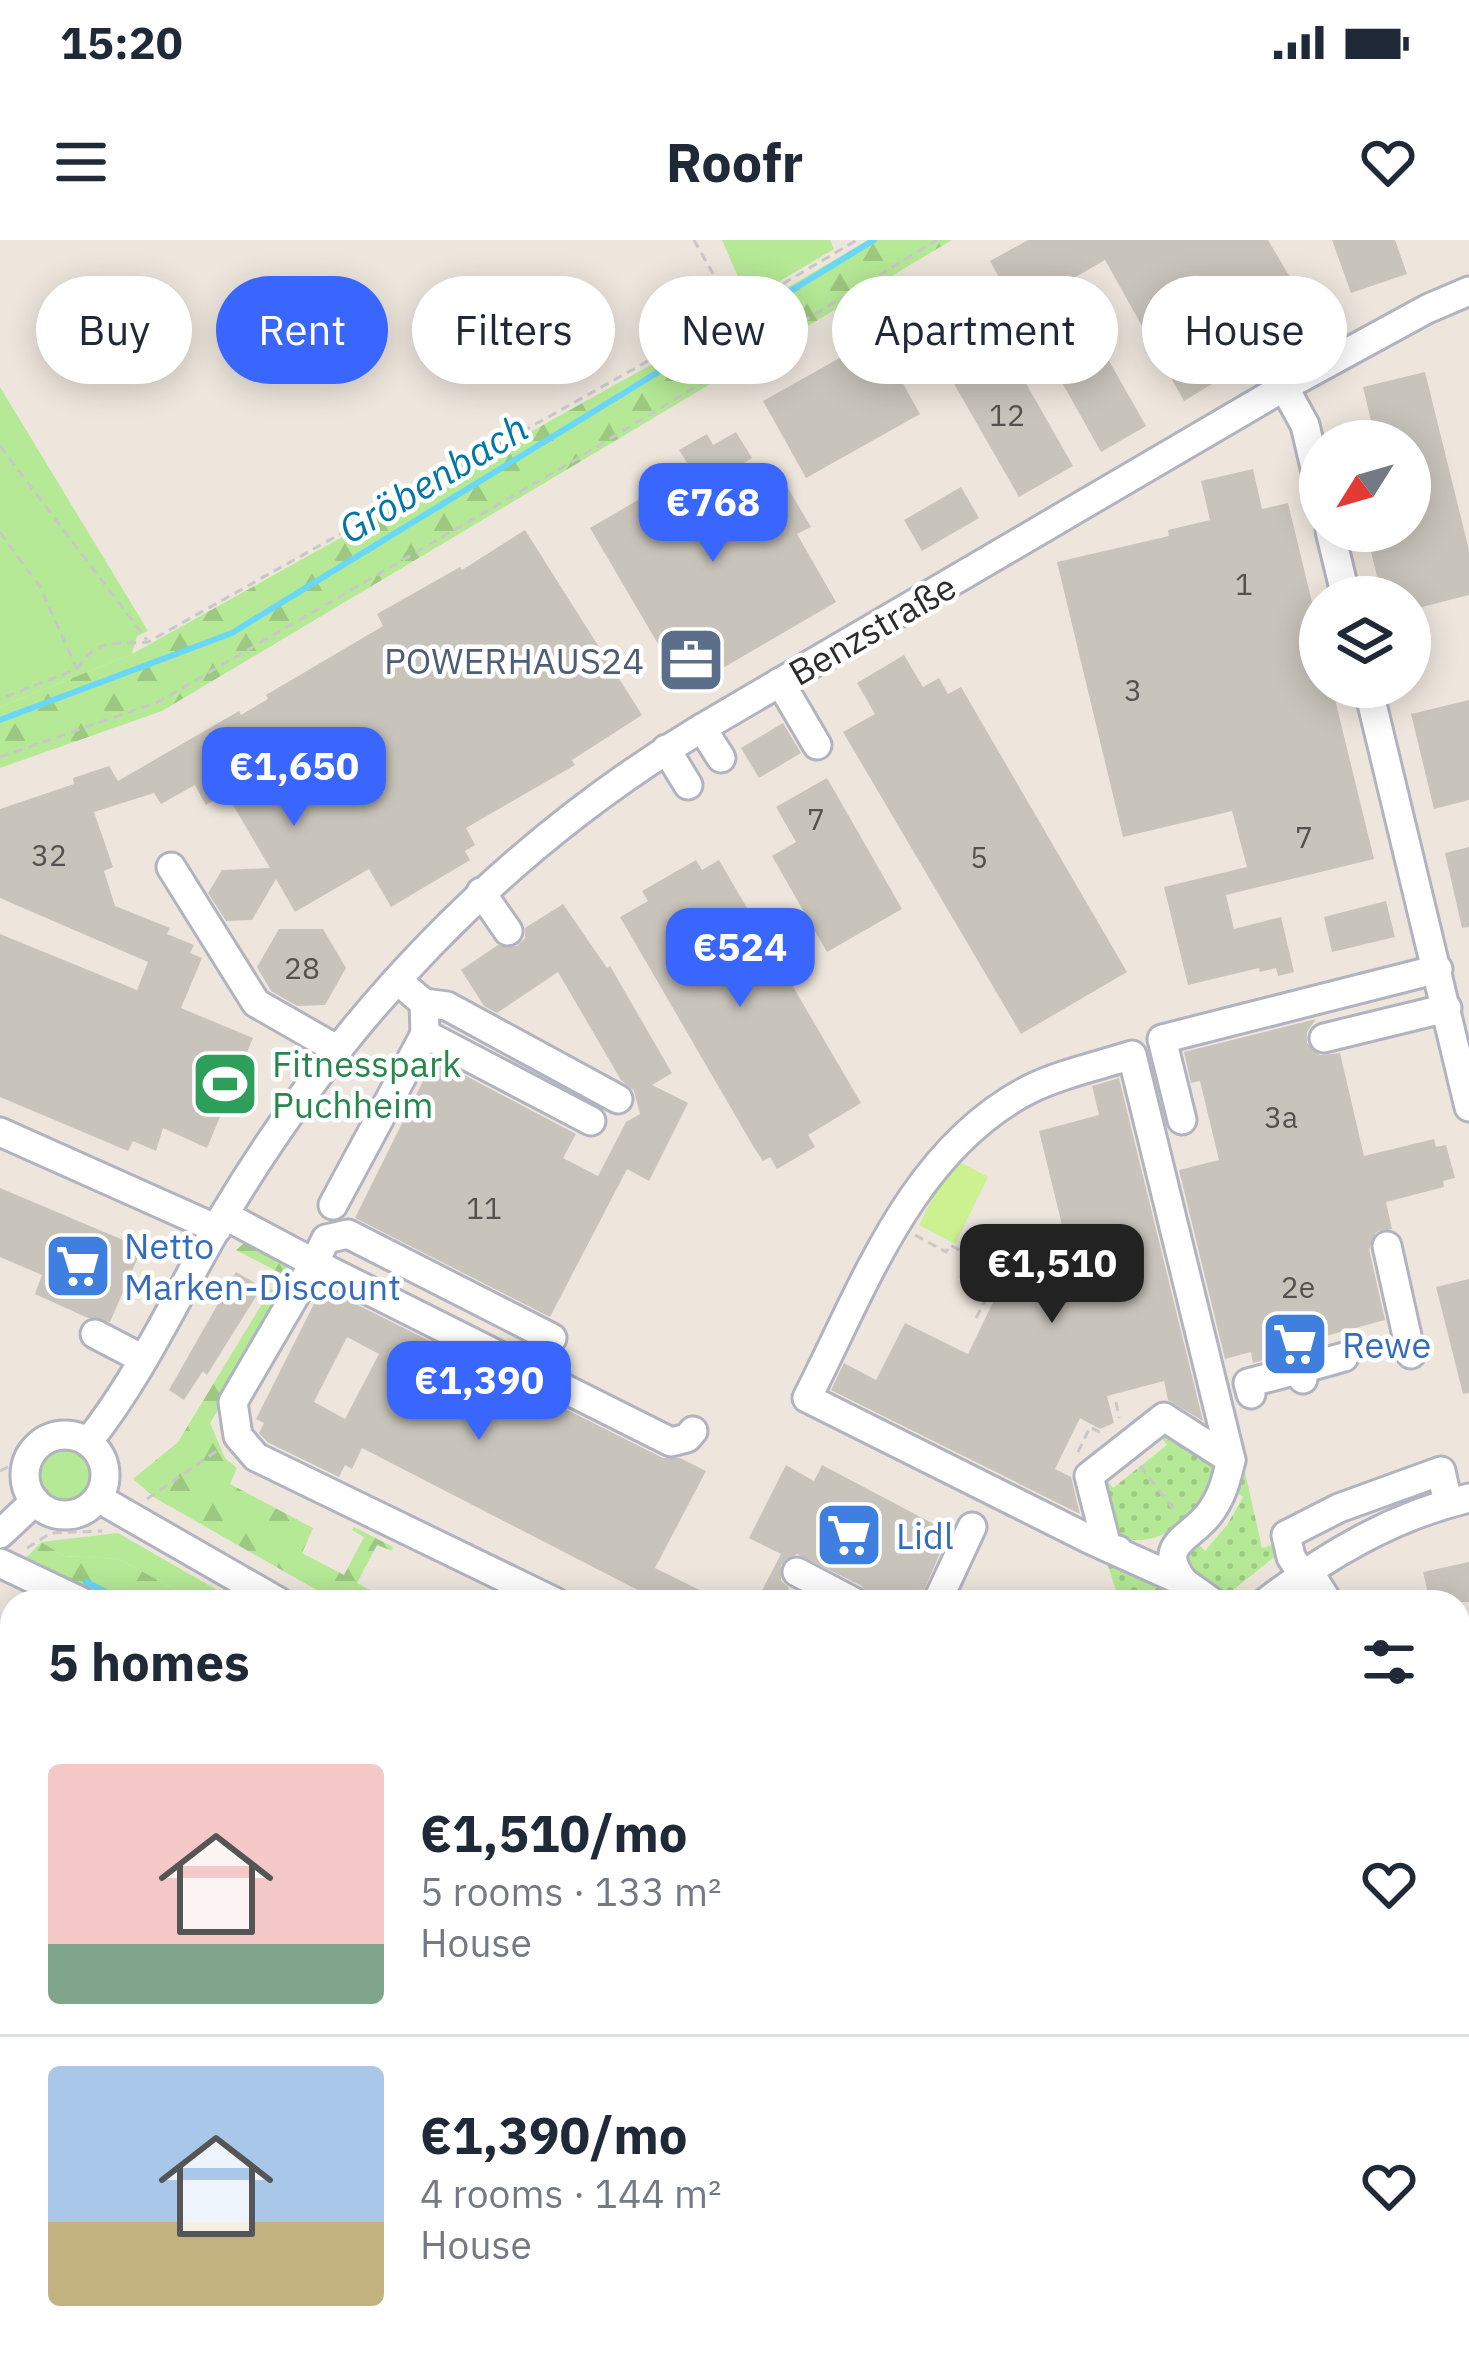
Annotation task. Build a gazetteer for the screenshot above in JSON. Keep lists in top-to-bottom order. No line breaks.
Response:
{"streets":{"street":["Benzstraße"]},"water":["Gröbenbach"],"places":{"office":["POWERHAUS24"],"sports":["Fitnesspark Puchheim"],"supermarket":["Netto Marken-Discount","Rewe","Lidl"]},"house_numbers":["12","1","3","7","7","32","5","28","3a","11","2e"],"north":"bottom left","page":{"status":"15:20","header":"Roofr","chip":["Buy","Rent","Filters","New","Apartment","House"],"price":["€768","€1,650","€524","€1,510","€1,390"],"heading":"5 homes","list":[{"name":"€1,510/mo","note":"5 rooms · 133 m² · House"},{"name":"€1,390/mo","note":"4 rooms · 144 m² · House"}]}}
